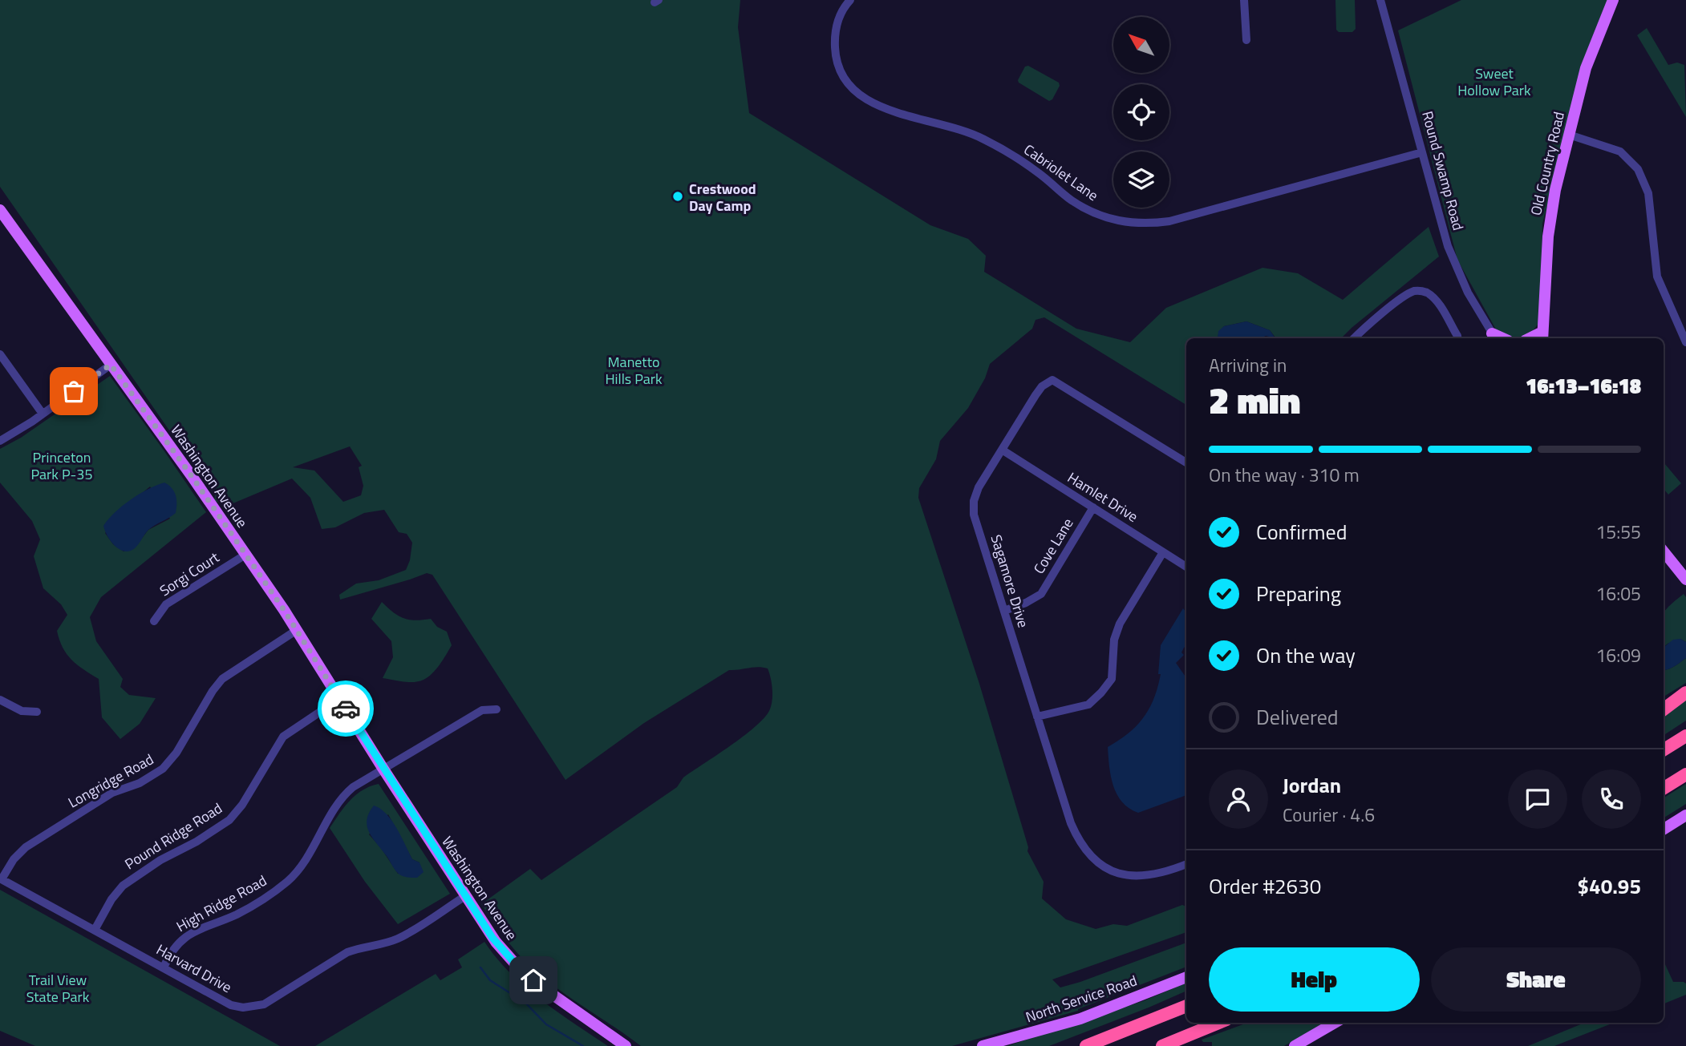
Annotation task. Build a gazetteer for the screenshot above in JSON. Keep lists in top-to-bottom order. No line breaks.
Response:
{"streets":{"main road":["Old Country Road","Washington Avenue","North Service Road"],"street":["Round Swamp Road","Cabriolet Lane","Hamlet Drive","Cove Lane","Sorgi Court","Sagamore Drive","Longridge Road","Pound Ridge Road","High Ridge Road","Harvard Drive"]},"crossings":[["Round Swamp Road","Cabriolet Lane"],["Washington Avenue","Sorgi Court"],["Washington Avenue","Longridge Road"],["Washington Avenue","Pound Ridge Road"],["Washington Avenue","High Ridge Road"],["Washington Avenue","Harvard Drive"],["Hamlet Drive","Cove Lane"],["Hamlet Drive","Sagamore Drive"],["Cove Lane","Sagamore Drive"],["Longridge Road","Harvard Drive"],["Pound Ridge Road","Harvard Drive"],["High Ridge Road","Harvard Drive"]],"parks":["Sweet Hollow Park","Manetto Hills Park","Princeton Park P-35","Trail View State Park"],"places":["Crestwood Day Camp"],"north":"top left","page":{"heading":["2 min","Arriving in","16:13–16:18"],"panel":["Jordan","Courier · 4.6","Order #2630","$40.95"],"bar":"On the way · 310 m","list":[["Confirmed","15:55"],["Preparing","16:05"],["On the way","16:09"],"Delivered"],"buttons":["Help","Share"]}}
